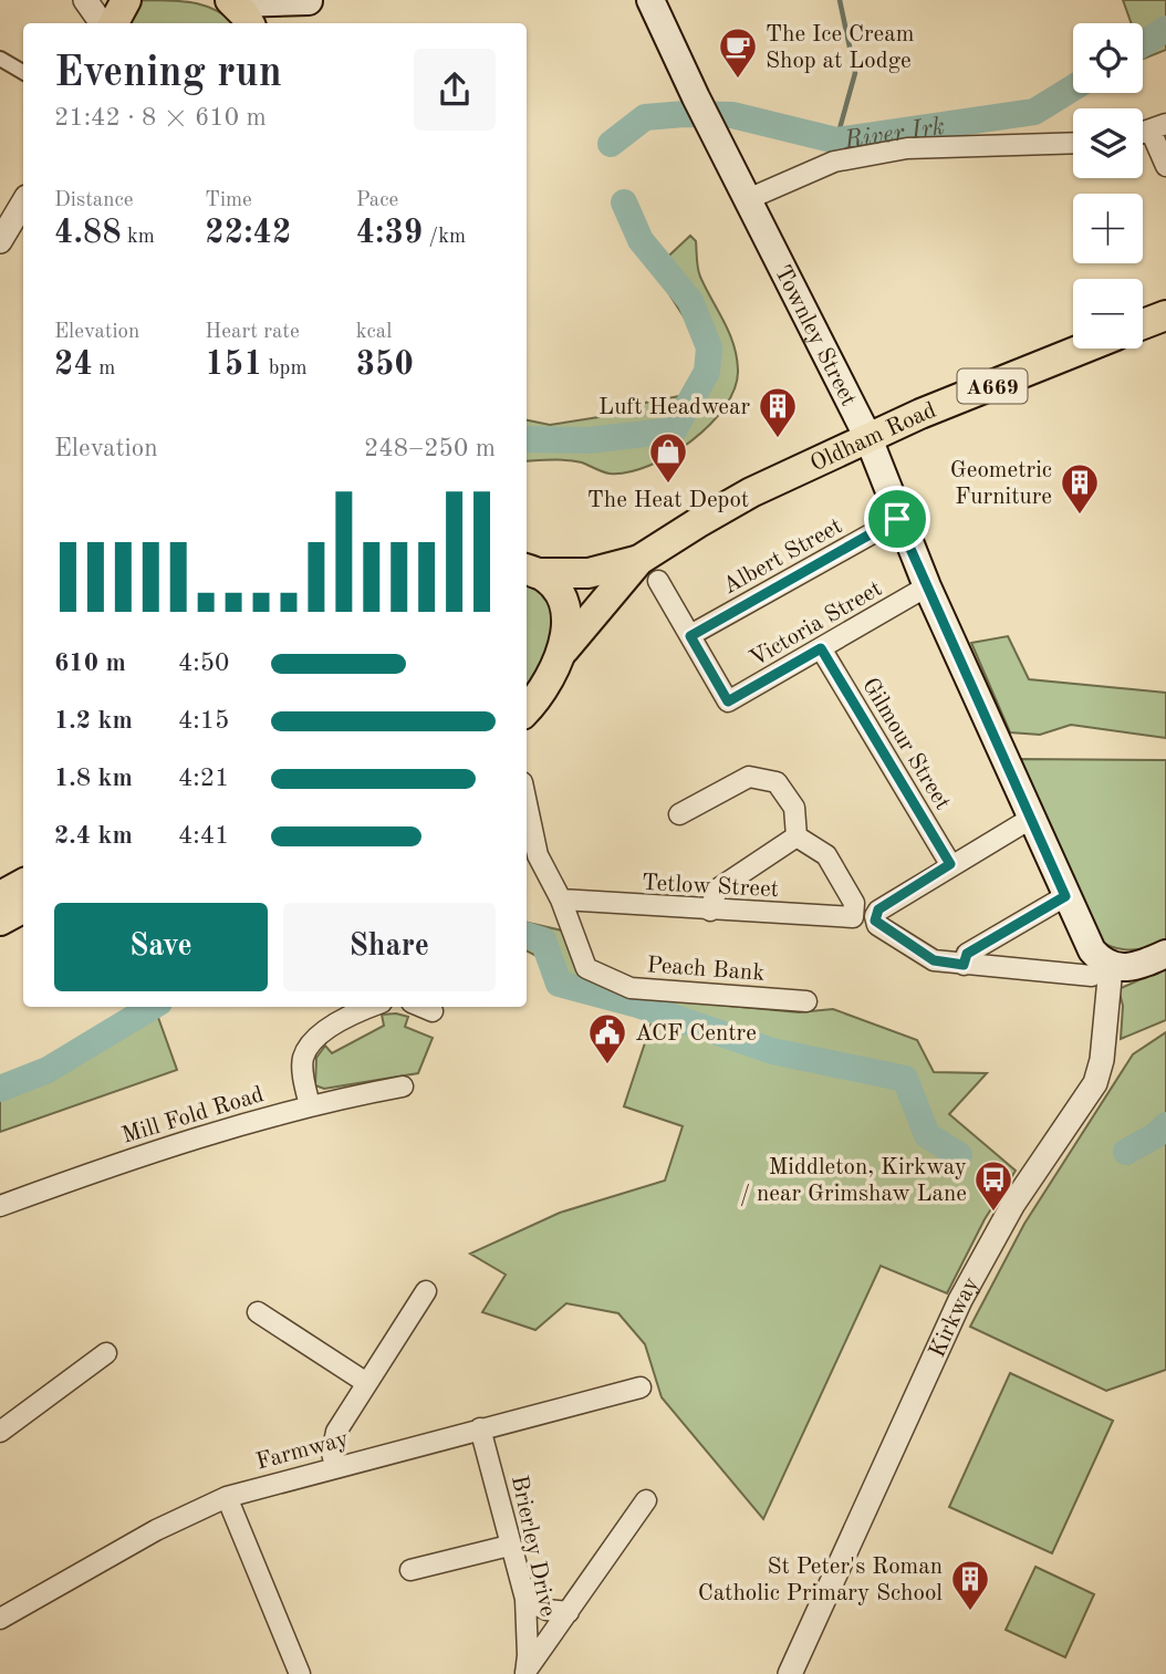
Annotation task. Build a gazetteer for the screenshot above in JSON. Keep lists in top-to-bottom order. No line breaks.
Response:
{"streets":{"main road":["Townley Street","A669","Oldham Road"],"street":["Albert Street","Victoria Street","Gilmour Street","Tetlow Street","Peach Bank","Mill Fold Road","Kirkway","Farmway","Brierley Drive"]},"crossings":[["Townley Street","Oldham Road"],["Townley Street","Albert Street"],["Townley Street","Victoria Street"],["Townley Street","Kirkway"],["Albert Street","Victoria Street"],["Victoria Street","Gilmour Street"],["Tetlow Street","Peach Bank"],["Farmway","Brierley Drive"]],"water":["River Irk"],"places":{"cafe":["The Ice Cream Shop at Lodge"],"building":["Luft Headwear","Geometric Furniture","St Peter's Roman Catholic Primary School"],"shop":["The Heat Depot"],"public building":["ACF Centre"],"bus stop":["Middleton, Kirkway / near Grimshaw Lane"]},"page":{"map_buttons":["+","−"],"heading":["Evening run","21:42 · 8 × 610 m"],"stats":[["Distance","4.88 km"],["Time","22:42"],["Pace","4:39 /km"],["Elevation","24 m"],["Heart rate","151 bpm"],["kcal","350"]],"chart":["Elevation","248–250 m"],"list":[{"name":"610 m","note":"4:50"},{"name":"1.2 km","note":"4:15"},{"name":"1.8 km","note":"4:21"},{"name":"2.4 km","note":"4:41"}],"buttons":["Save","Share"]}}
